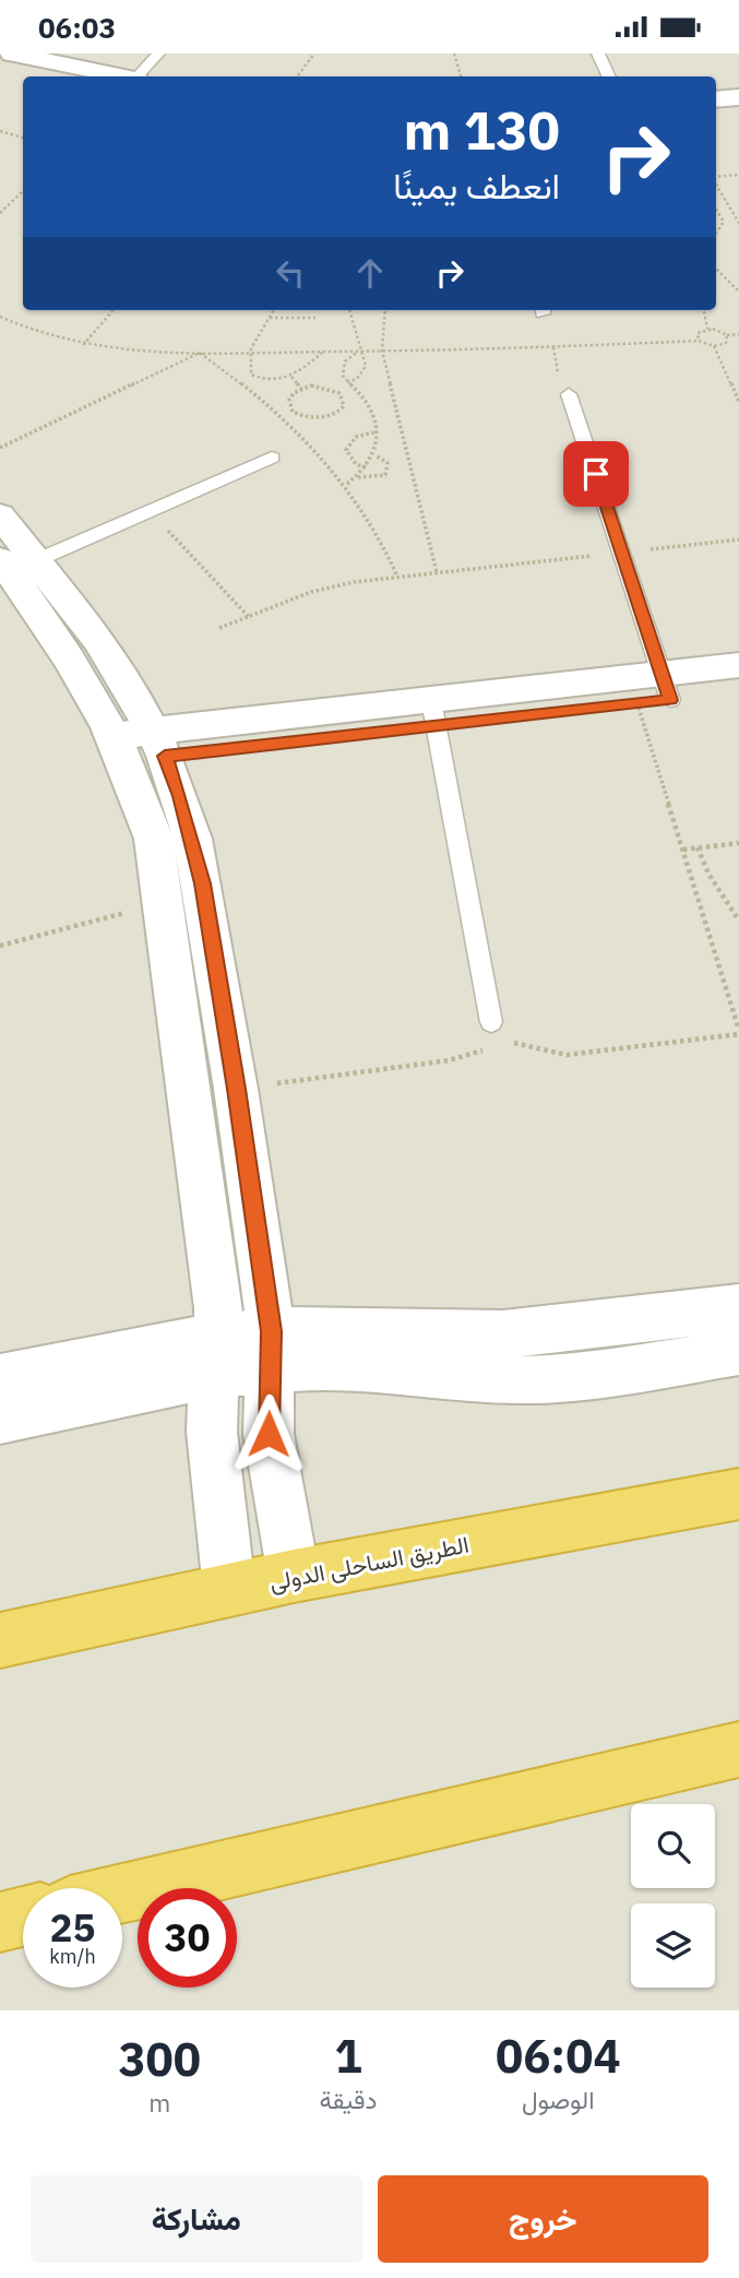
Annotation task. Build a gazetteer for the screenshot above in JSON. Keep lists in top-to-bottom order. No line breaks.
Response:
{"streets":{"highway":["الطريق الساحلى الدولى"]},"page":{"status":"06:03","turn":["130 m","انعطف يمينًا"],"speed":"25 km/h","limit":"30","eta":["06:04","الوصول","1","دقيقة","300","m"],"buttons":["خروج","مشاركة"]}}
